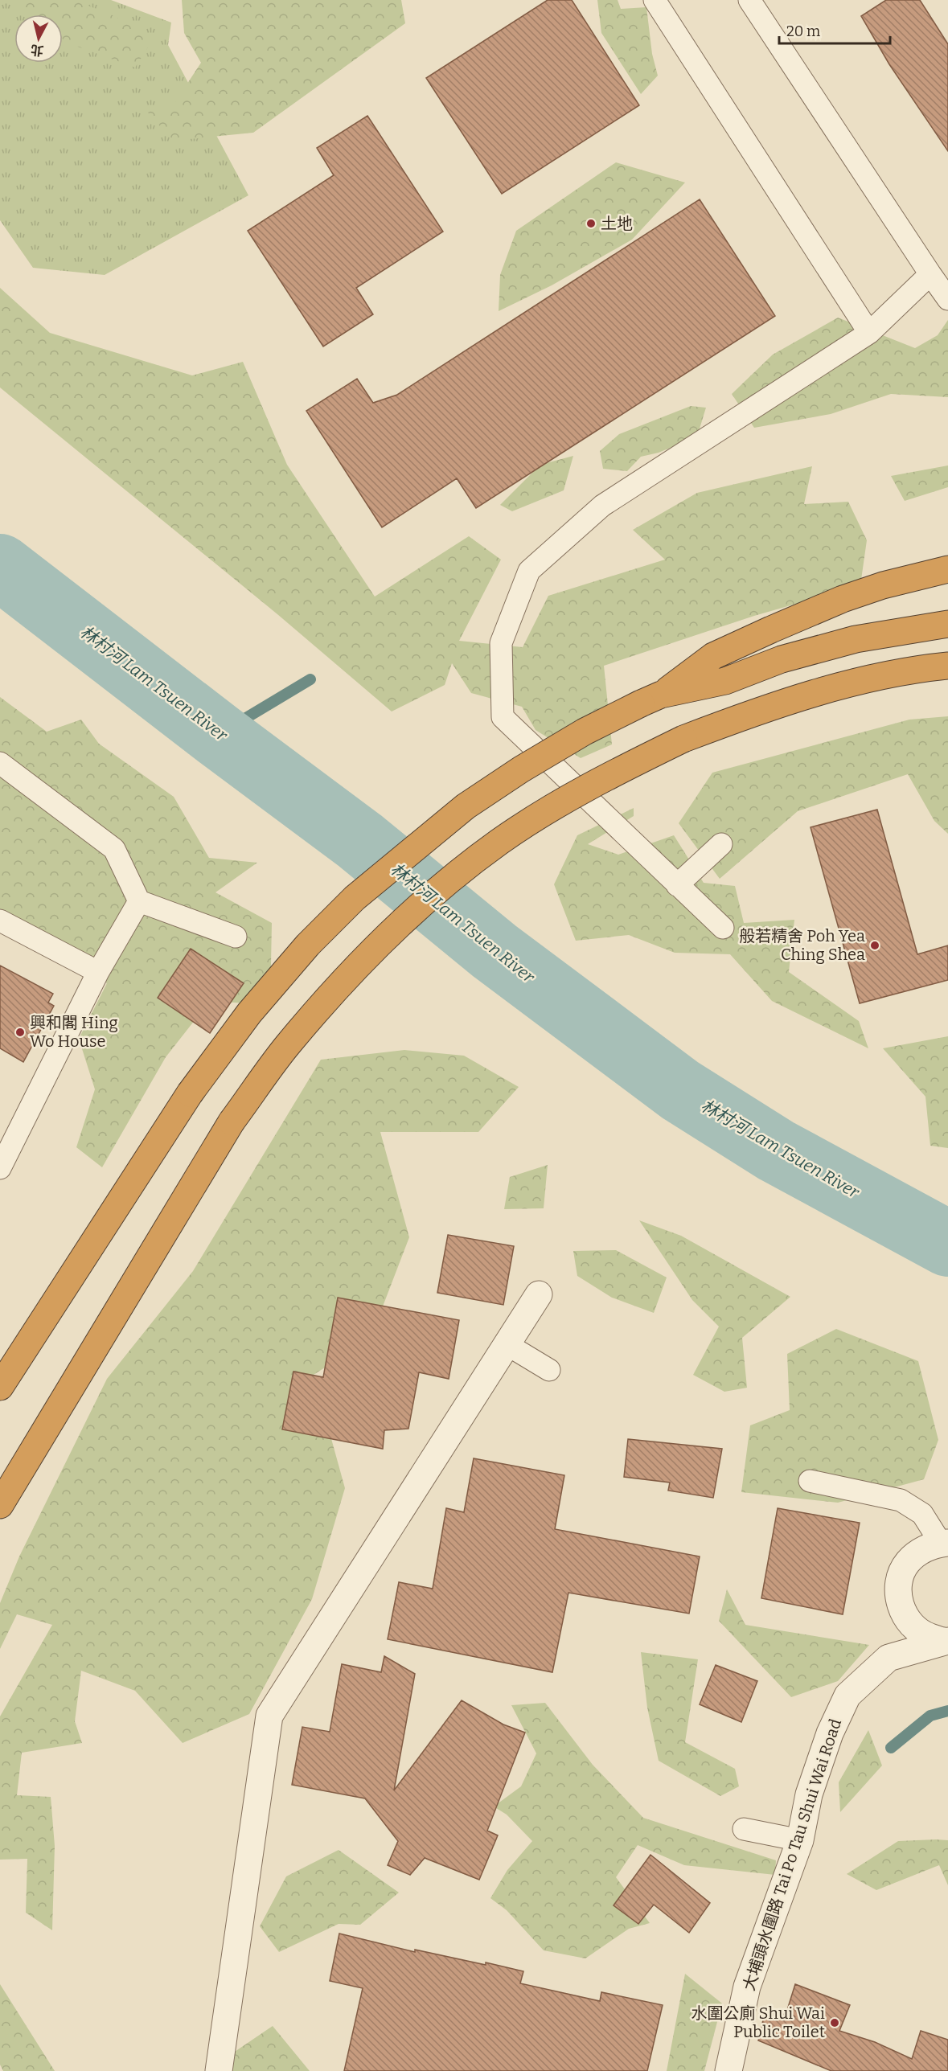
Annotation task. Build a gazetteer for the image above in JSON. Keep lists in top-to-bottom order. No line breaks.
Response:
{"streets":{"street":["大埔頭水圍路 Tai Po Tau Shui Wai Road"]},"water":["林村河 Lam Tsuen River"],"places":["土地","般若精舍 Poh Yea Ching Shea","興和閣 Hing Wo House","水圍公廁 Shui Wai Public Toilet"],"scale_bar":"20 m","north":"bottom"}
